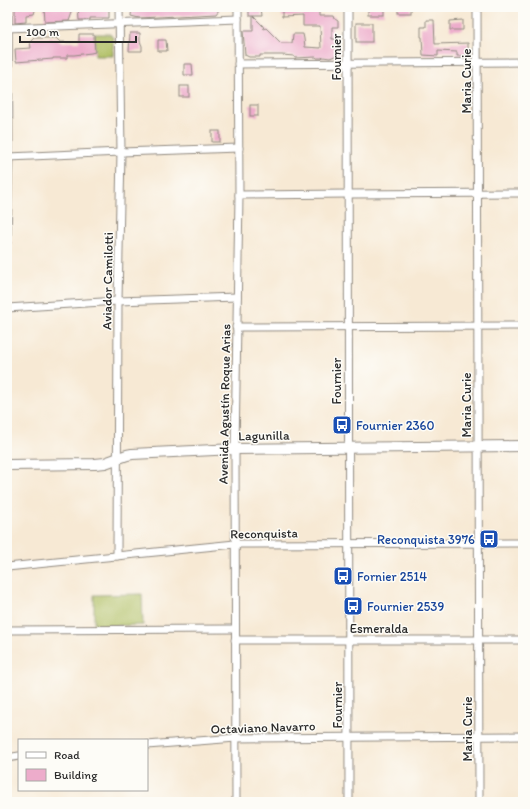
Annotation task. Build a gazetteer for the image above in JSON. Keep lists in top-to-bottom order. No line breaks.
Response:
{"streets":{"main road":["Lagunilla"],"street":["Fournier","Maria Curie","Aviador Camilotti","Avenida Agustín Roque Arias","Reconquista","Esmeralda","Octaviano Navarro"]},"crossings":[["Fournier","Lagunilla"],["Fournier","Reconquista"],["Fournier","Esmeralda"],["Fournier","Octaviano Navarro"],["Maria Curie","Lagunilla"],["Maria Curie","Reconquista"],["Maria Curie","Esmeralda"],["Maria Curie","Octaviano Navarro"],["Aviador Camilotti","Lagunilla"],["Aviador Camilotti","Reconquista"],["Avenida Agustín Roque Arias","Lagunilla"],["Avenida Agustín Roque Arias","Reconquista"],["Avenida Agustín Roque Arias","Esmeralda"],["Avenida Agustín Roque Arias","Octaviano Navarro"]],"places":{"bus stop":["Fournier 2360","Reconquista 3976","Fornier 2514","Fournier 2539"]},"legend":["Road","Building"],"scale_bar":"100 m"}
